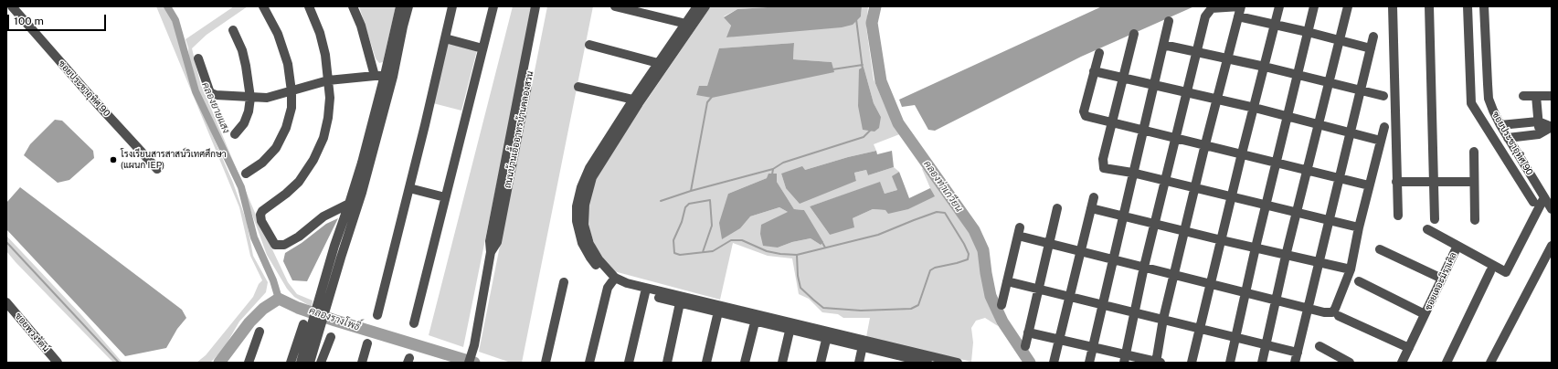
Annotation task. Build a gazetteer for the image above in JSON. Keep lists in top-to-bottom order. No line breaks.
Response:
{"streets":{"street":["ซอยประชาอุทิศ 90","ถนนบ้านเอื้ออาทรบ้านคลองสวน","ซอยเดอะมิราเคิล","ซอยพวงรัตน์"]},"crossings":[["ซอยประชาอุทิศ 90","ซอยเดอะมิราเคิล"]],"water":["คลองยายแสง","คลองท่าเกวียน","คลองรางโพธิ์"],"places":["โรงเรียนสารสาสน์วิเทศศึกษา (แผนก IEP)"],"scale_bar":"100 m"}
